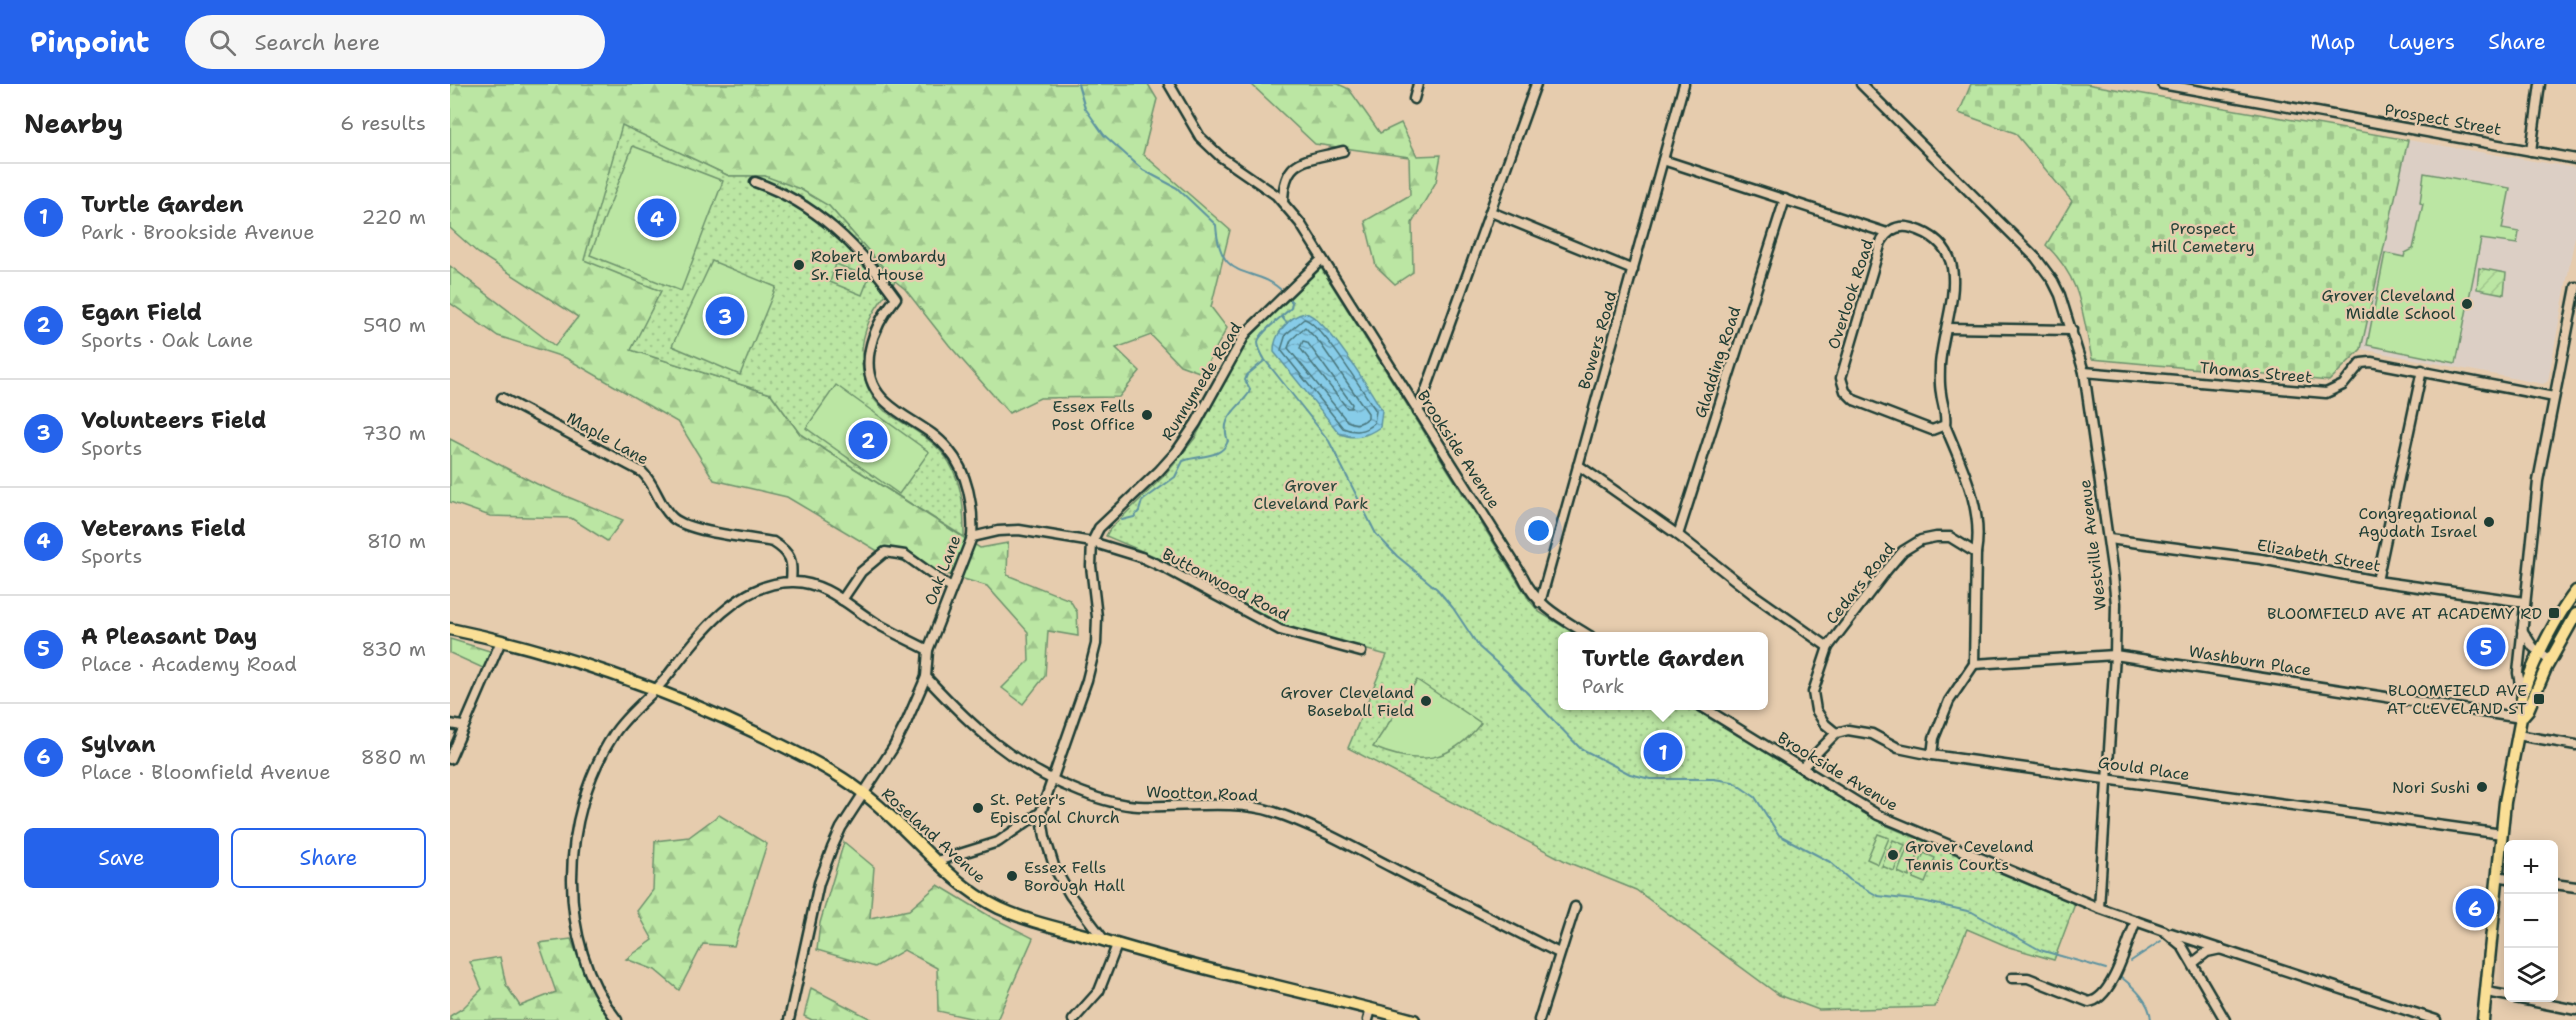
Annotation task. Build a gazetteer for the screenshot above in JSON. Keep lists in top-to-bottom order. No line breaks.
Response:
{"streets":{"main road":["Roseland Avenue"],"street":["Prospect Street","Overlook Road","Bowers Road","Gladding Road","Thomas Street","Runnymede Road","Maple Lane","Brookside Avenue","Westville Avenue","Elizabeth Street","Oak Lane","Cedars Road","Buttonwood Road","Washburn Place","Gould Place","Wootton Road"]},"crossings":[["Overlook Road","Cedars Road"],["Bowers Road","Brookside Avenue"],["Thomas Street","Westville Avenue"],["Runnymede Road","Brookside Avenue"],["Runnymede Road","Buttonwood Road"],["Brookside Avenue","Westville Avenue"],["Westville Avenue","Elizabeth Street"],["Westville Avenue","Washburn Place"],["Westville Avenue","Gould Place"],["Oak Lane","Buttonwood Road"],["Oak Lane","Wootton Road"],["Oak Lane","Roseland Avenue"],["Cedars Road","Gould Place"]],"parks":["Prospect Hill Cemetery","Grover Cleveland Park"],"places":{"other":["Robert Lombardy Sr. Field House","Grover Cleveland Middle School","Essex Fells Post Office","Congregational Agudath Israel","Grover Cleveland Baseball Field","Nori Sushi","St. Peter's Episcopal Church","Grover Ceveland Tennis Courts","Essex Fells Borough Hall"],"transit":["BLOOMFIELD AVE AT ACADEMY RD","BLOOMFIELD AVE AT CLEVELAND ST"]},"page":{"header":"Pinpoint","search":"Search here","nav":["Map","Layers","Share"],"heading":["Nearby","6 results"],"list":[{"mark":"1","name":"Turtle Garden","note":"Park · Brookside Avenue","value":"220 m"},{"mark":"2","name":"Egan Field","note":"Sports · Oak Lane","value":"590 m"},{"mark":"3","name":"Volunteers Field","note":"Sports","value":"730 m"},{"mark":"4","name":"Veterans Field","note":"Sports","value":"810 m"},{"mark":"5","name":"A Pleasant Day","note":"Place · Academy Road","value":"830 m"},{"mark":"6","name":"Sylvan","note":"Place · Bloomfield Avenue","value":"880 m"}],"pins":["4","3","2","5","1","6"],"popup":["Turtle Garden","Park"],"buttons":["Save","Share"],"map_buttons":["+","−"]}}
